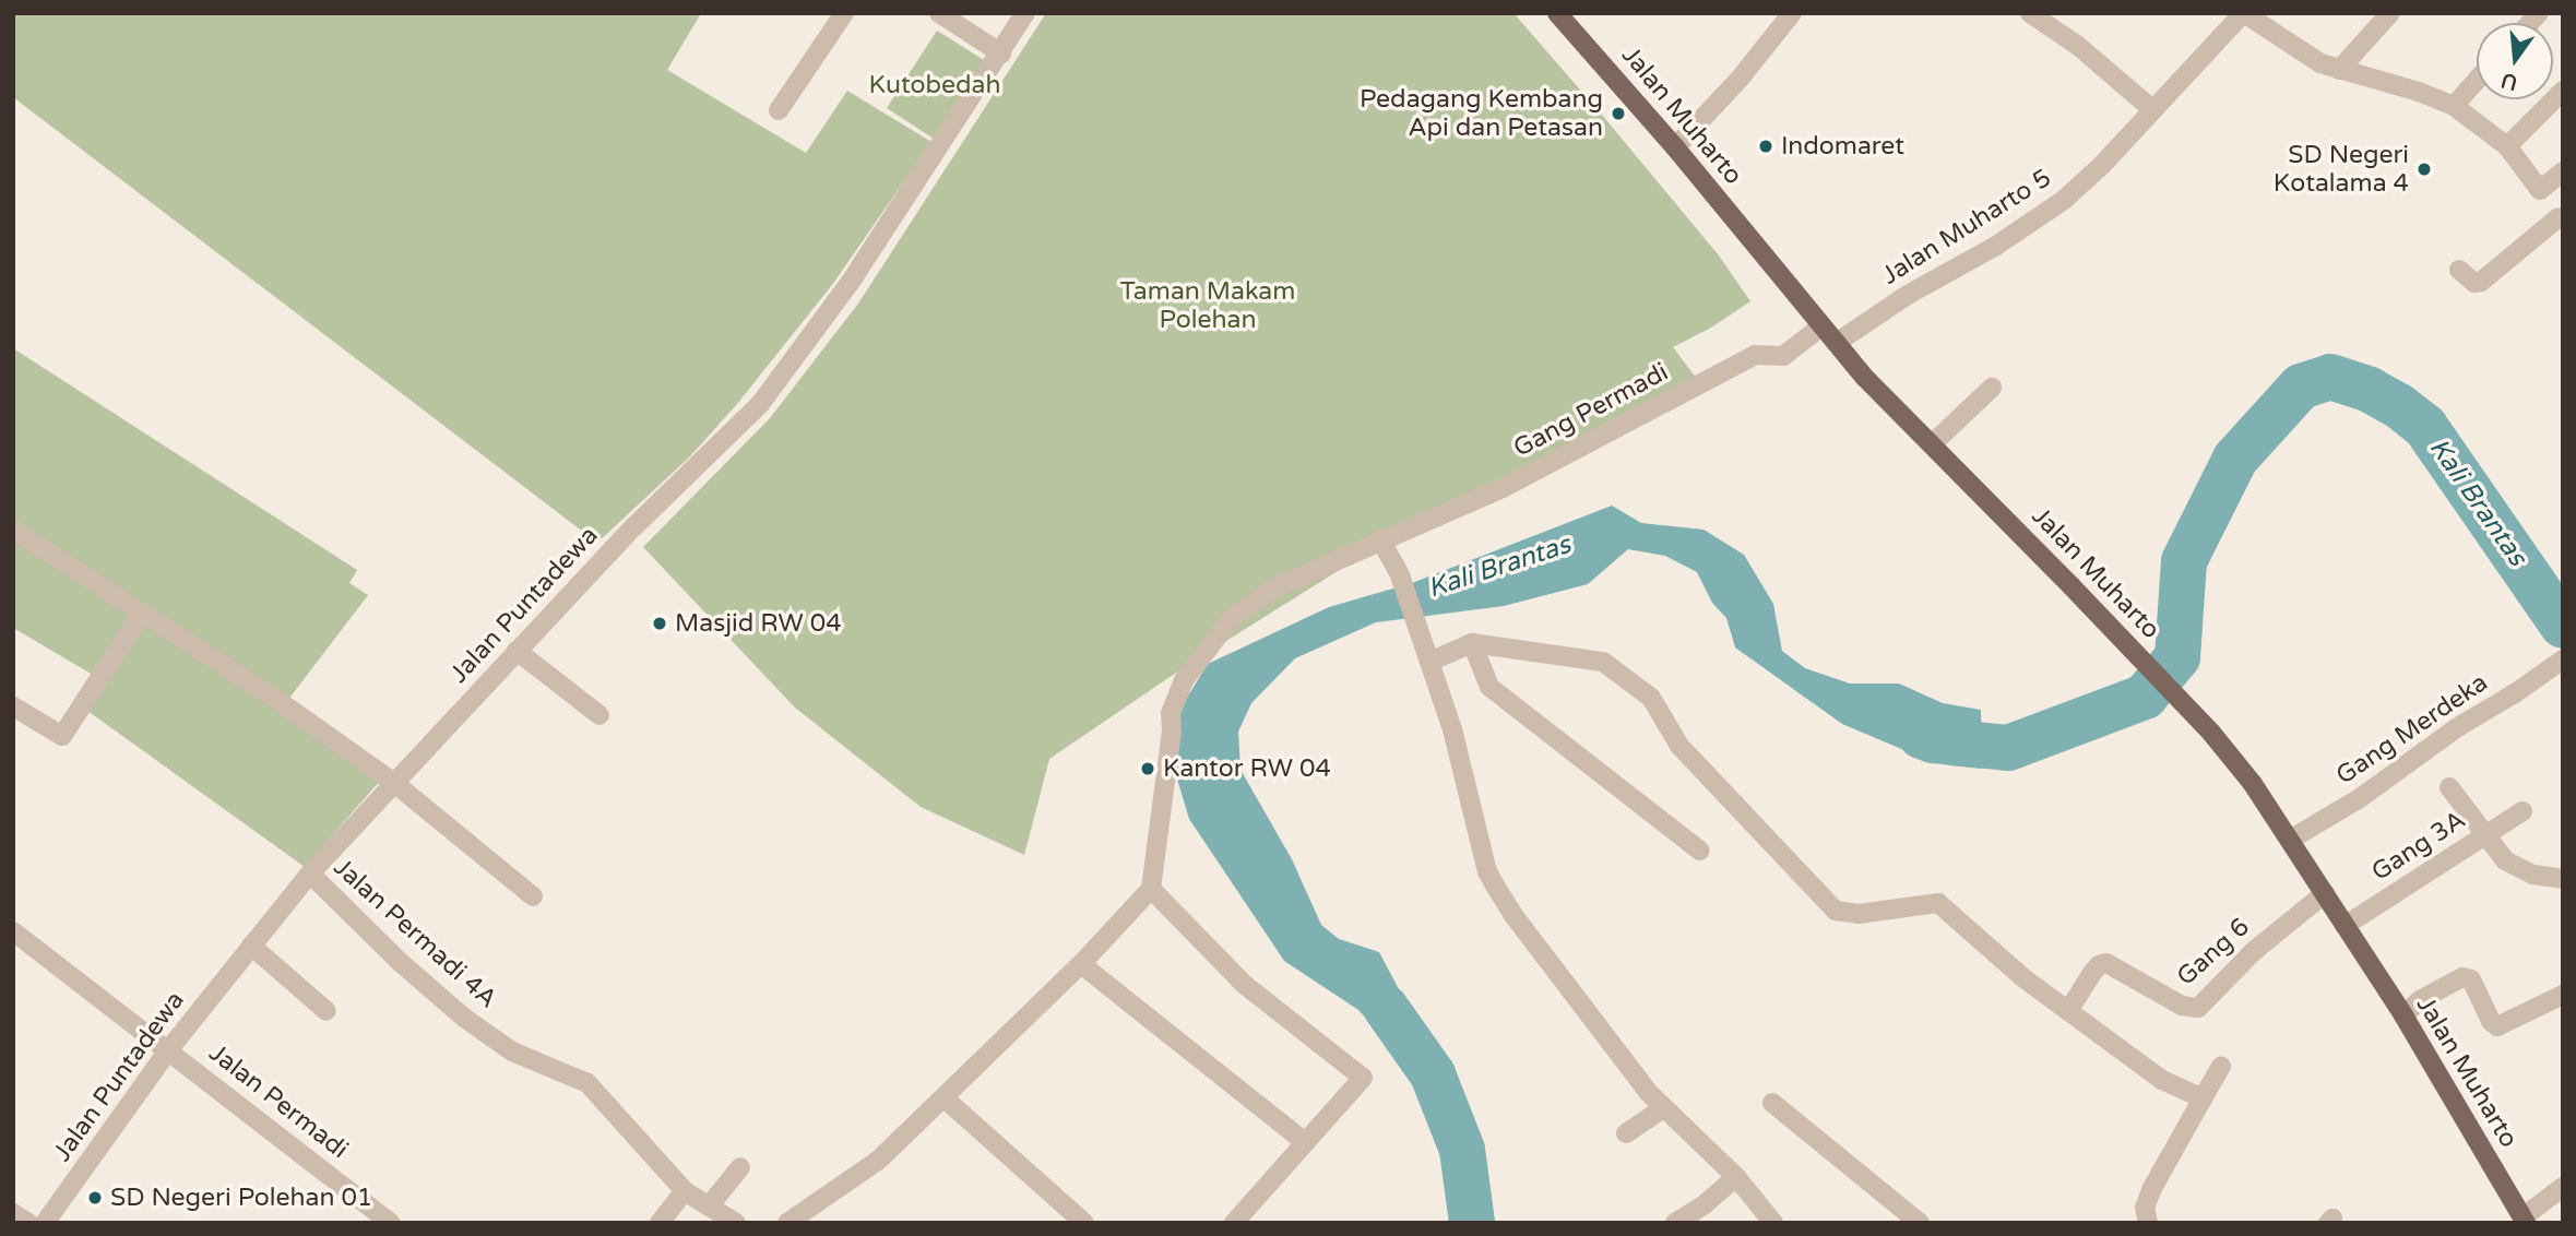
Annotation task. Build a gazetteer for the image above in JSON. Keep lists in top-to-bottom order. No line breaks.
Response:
{"streets":{"main road":["Jalan Muharto"],"street":["Jalan Muharto 5","Gang Permadi","Jalan Puntadewa","Gang Merdeka","Gang 3A","Jalan Permadi 4A","Gang 6","Jalan Permadi"]},"crossings":[["Jalan Muharto","Jalan Muharto 5"],["Jalan Muharto","Gang Permadi"],["Jalan Muharto","Gang Merdeka"],["Jalan Muharto","Gang 3A"],["Jalan Muharto","Gang 6"],["Jalan Puntadewa","Jalan Permadi 4A"],["Jalan Puntadewa","Jalan Permadi"]],"water":["Kali Brantas"],"parks":["Kutobedah","Taman Makam Polehan"],"places":["Pedagang Kembang Api dan Petasan","Indomaret","SD Negeri Kotalama 4","Masjid RW 04","Kantor RW 04","SD Negeri Polehan 01"],"north":"bottom"}
